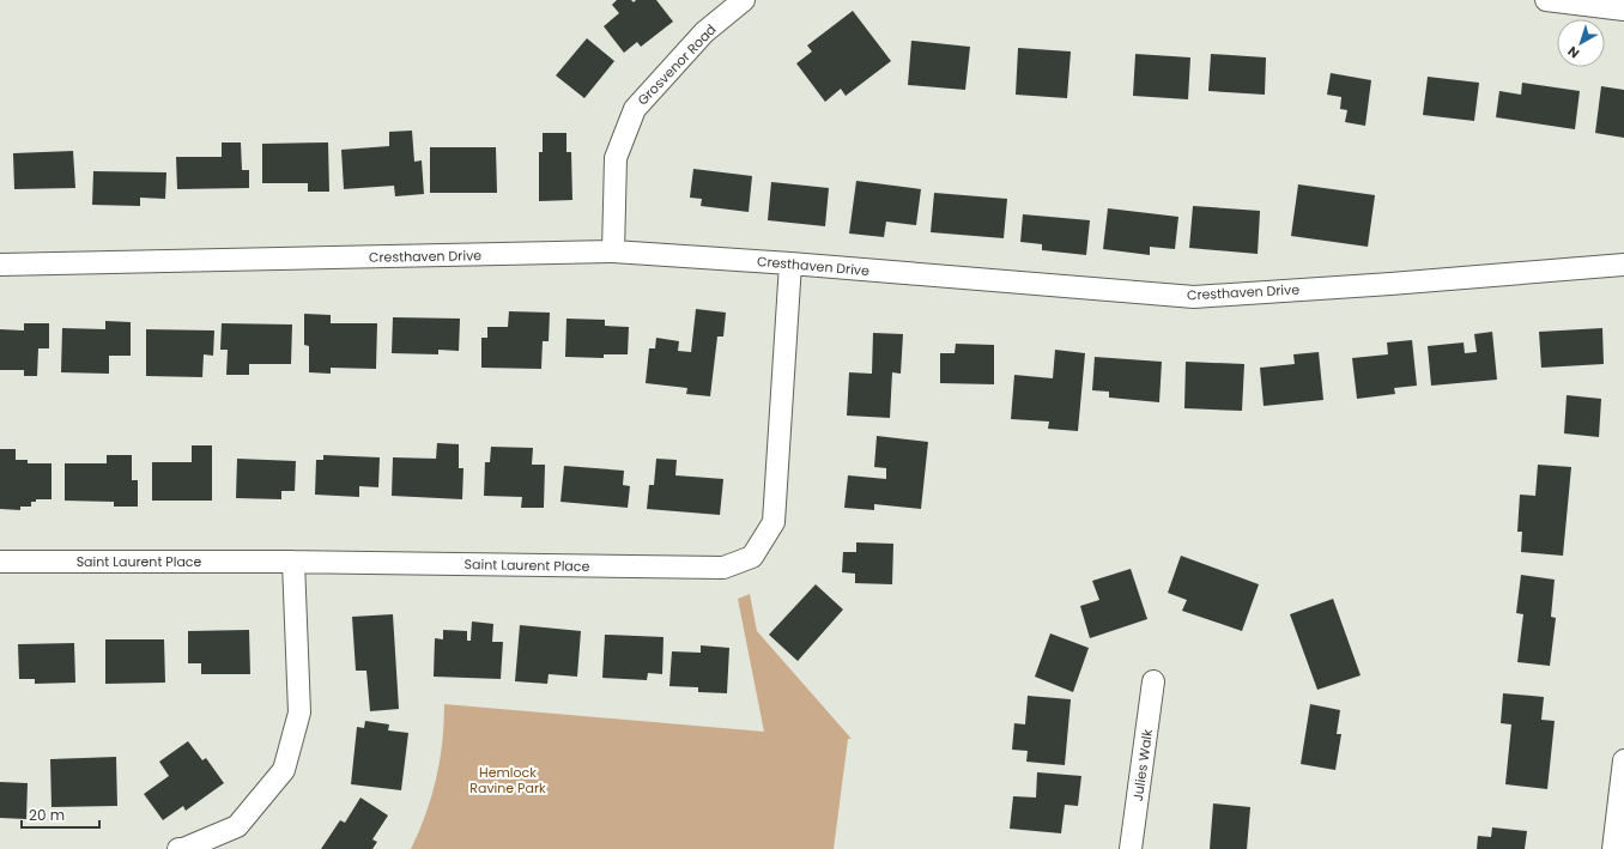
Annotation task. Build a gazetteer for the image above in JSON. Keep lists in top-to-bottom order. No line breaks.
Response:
{"streets":{"street":["Grosvenor Road","Cresthaven Drive","Saint Laurent Place","Julies Walk"]},"crossings":[["Grosvenor Road","Cresthaven Drive"],["Cresthaven Drive","Saint Laurent Place"]],"parks":["Hemlock Ravine Park"],"scale_bar":"20 m","north":"bottom left"}
